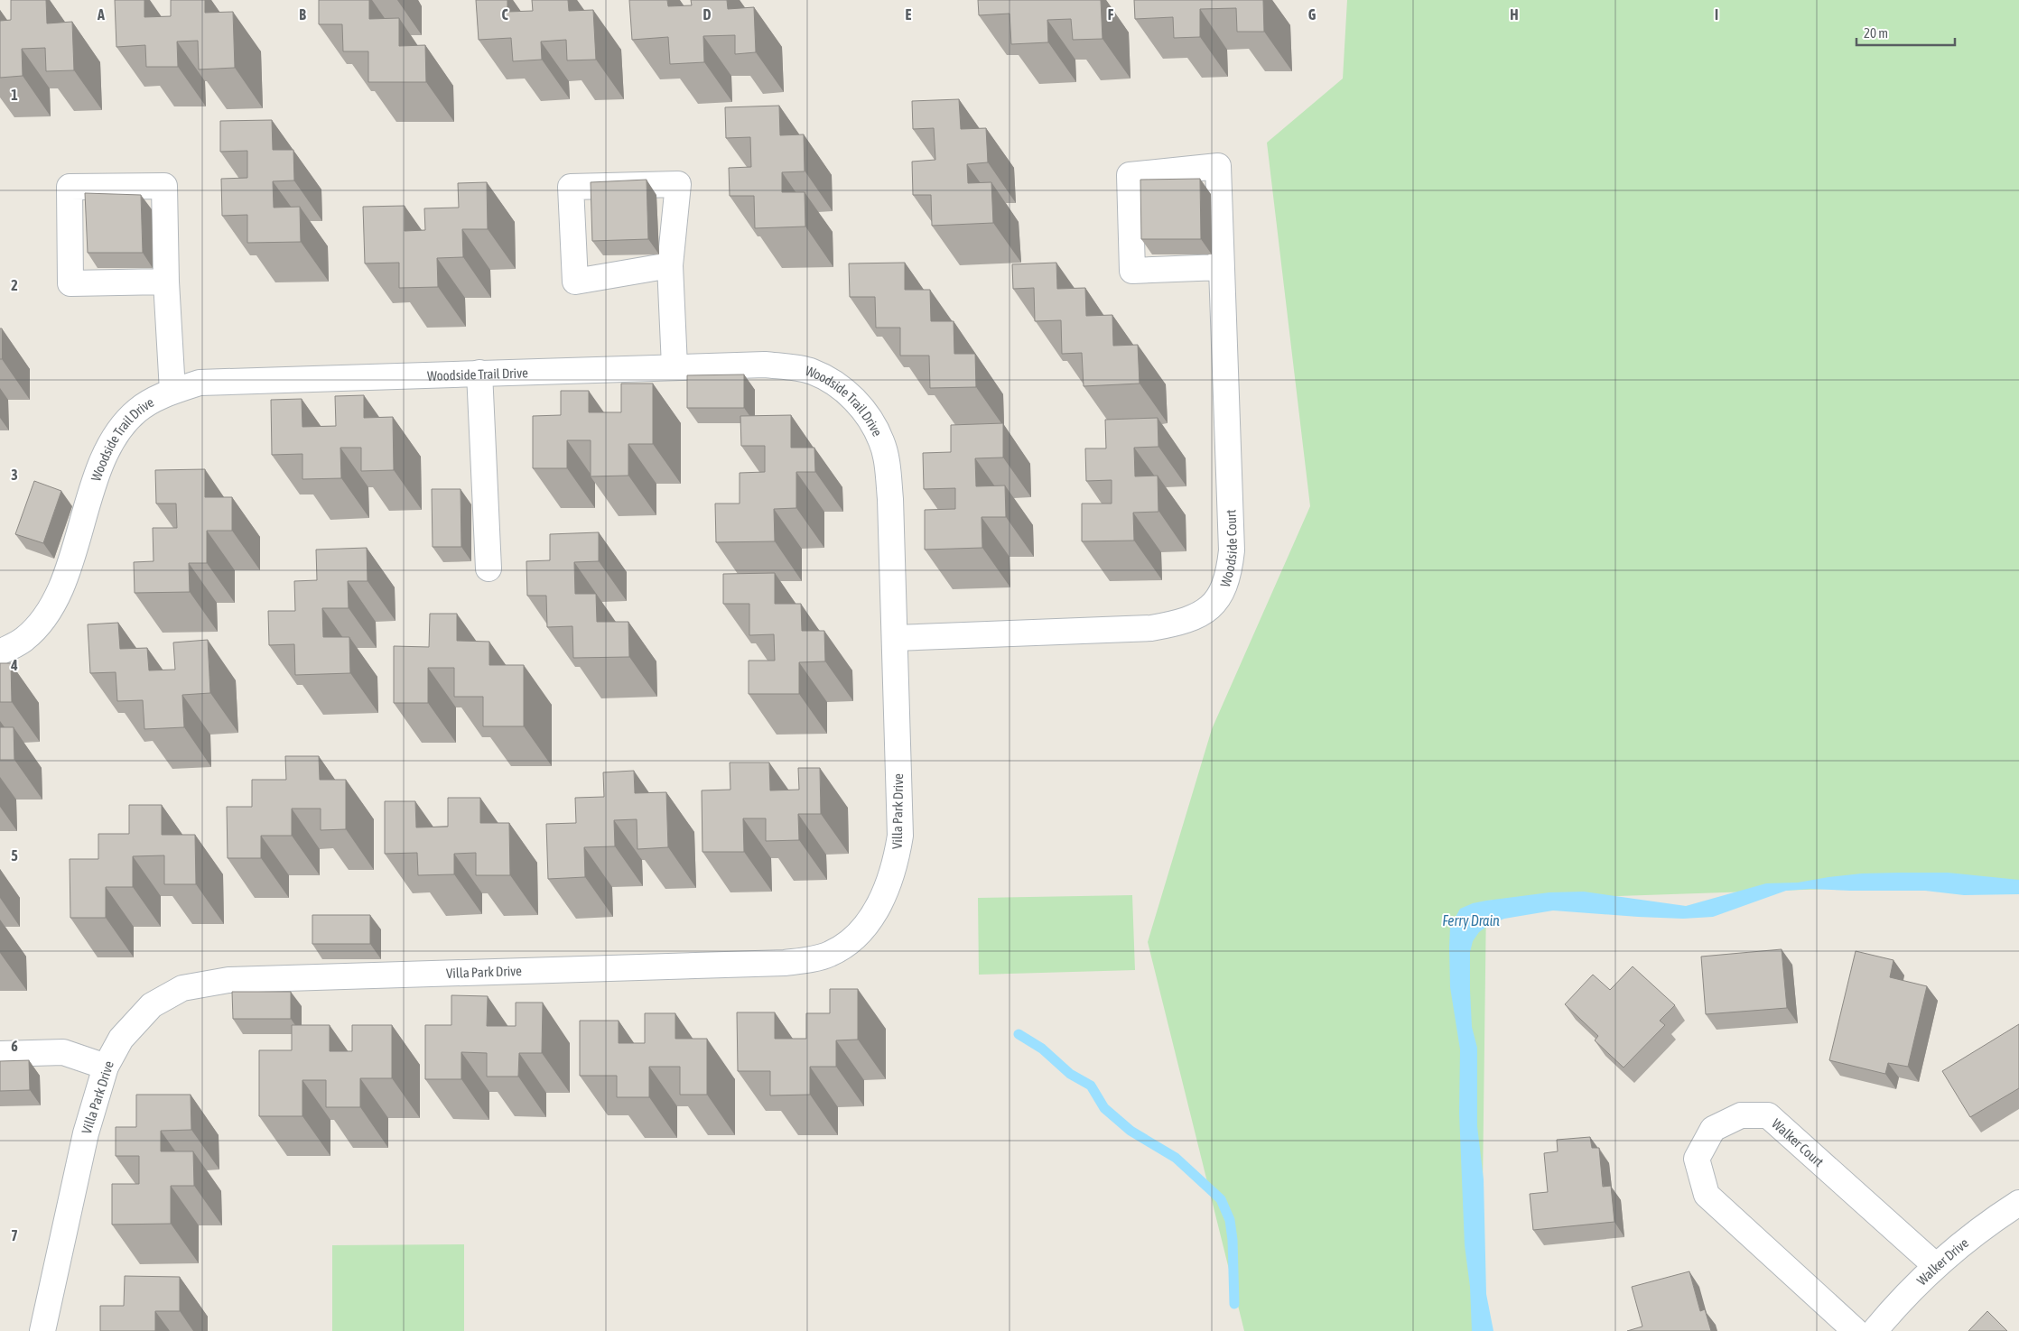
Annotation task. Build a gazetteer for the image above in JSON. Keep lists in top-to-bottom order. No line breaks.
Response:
{"streets":{"street":["Woodside Trail Drive","Woodside Court","Villa Park Drive","Walker Court","Walker Drive"]},"crossings":[["Woodside Trail Drive","Woodside Court"],["Woodside Trail Drive","Villa Park Drive"],["Woodside Court","Villa Park Drive"],["Walker Court","Walker Drive"]],"water":["Ferry Drain"],"scale_bar":"20 m","grid":{"columns":["A","B","C","D","E","F","G","H","I"],"rows":["1","2","3","4","5","6","7"]}}
